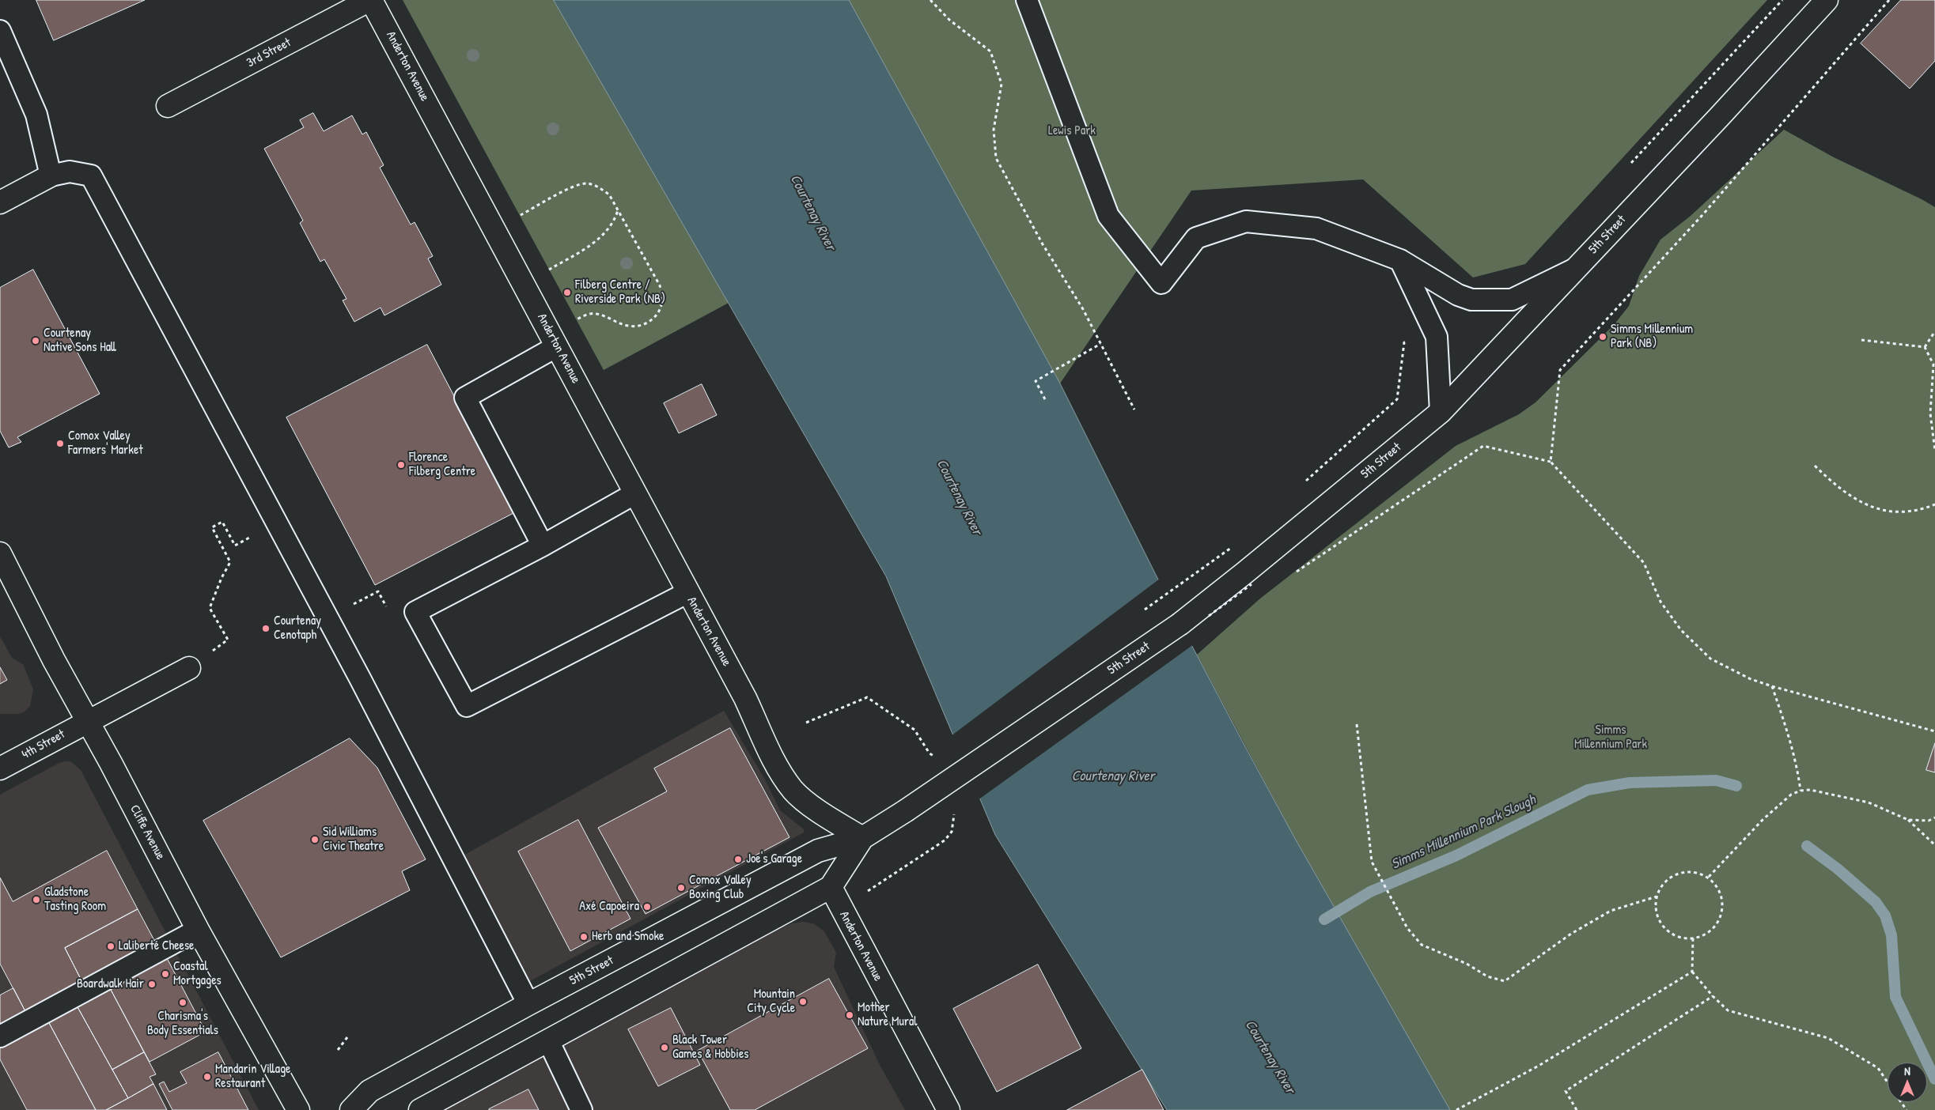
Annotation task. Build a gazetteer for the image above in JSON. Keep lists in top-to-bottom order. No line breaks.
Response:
{"streets":{"street":["3rd Street","Anderton Avenue","5th Street","4th Street","Cliffe Avenue"]},"crossings":[["3rd Street","Anderton Avenue"],["Anderton Avenue","5th Street"],["4th Street","Cliffe Avenue"]],"water":["Courtenay River","Simms Millennium Park Slough"],"parks":["Lewis Park","Simms Millennium Park"],"places":["Filberg Centre / Riverside Park (NB)","Simms Millennium Park (NB)","Courtenay Native Sons Hall","Comox Valley Farmers' Market","Florence Filberg Centre","Courtenay Cenotaph","Sid Williams Civic Theatre","Joe's Garage","Comox Valley Boxing Club","Gladstone Tasting Room","Axé Capoeira","Herb and Smoke","Laliberté Cheese","Coastal Mortgages","Boardwalk Hair","Mountain City Cycle","Charisma's Body Essentials","Mother Nature Mural","Black Tower Games & Hobbies","Mandarin Village Restaurant"],"north":"top"}
